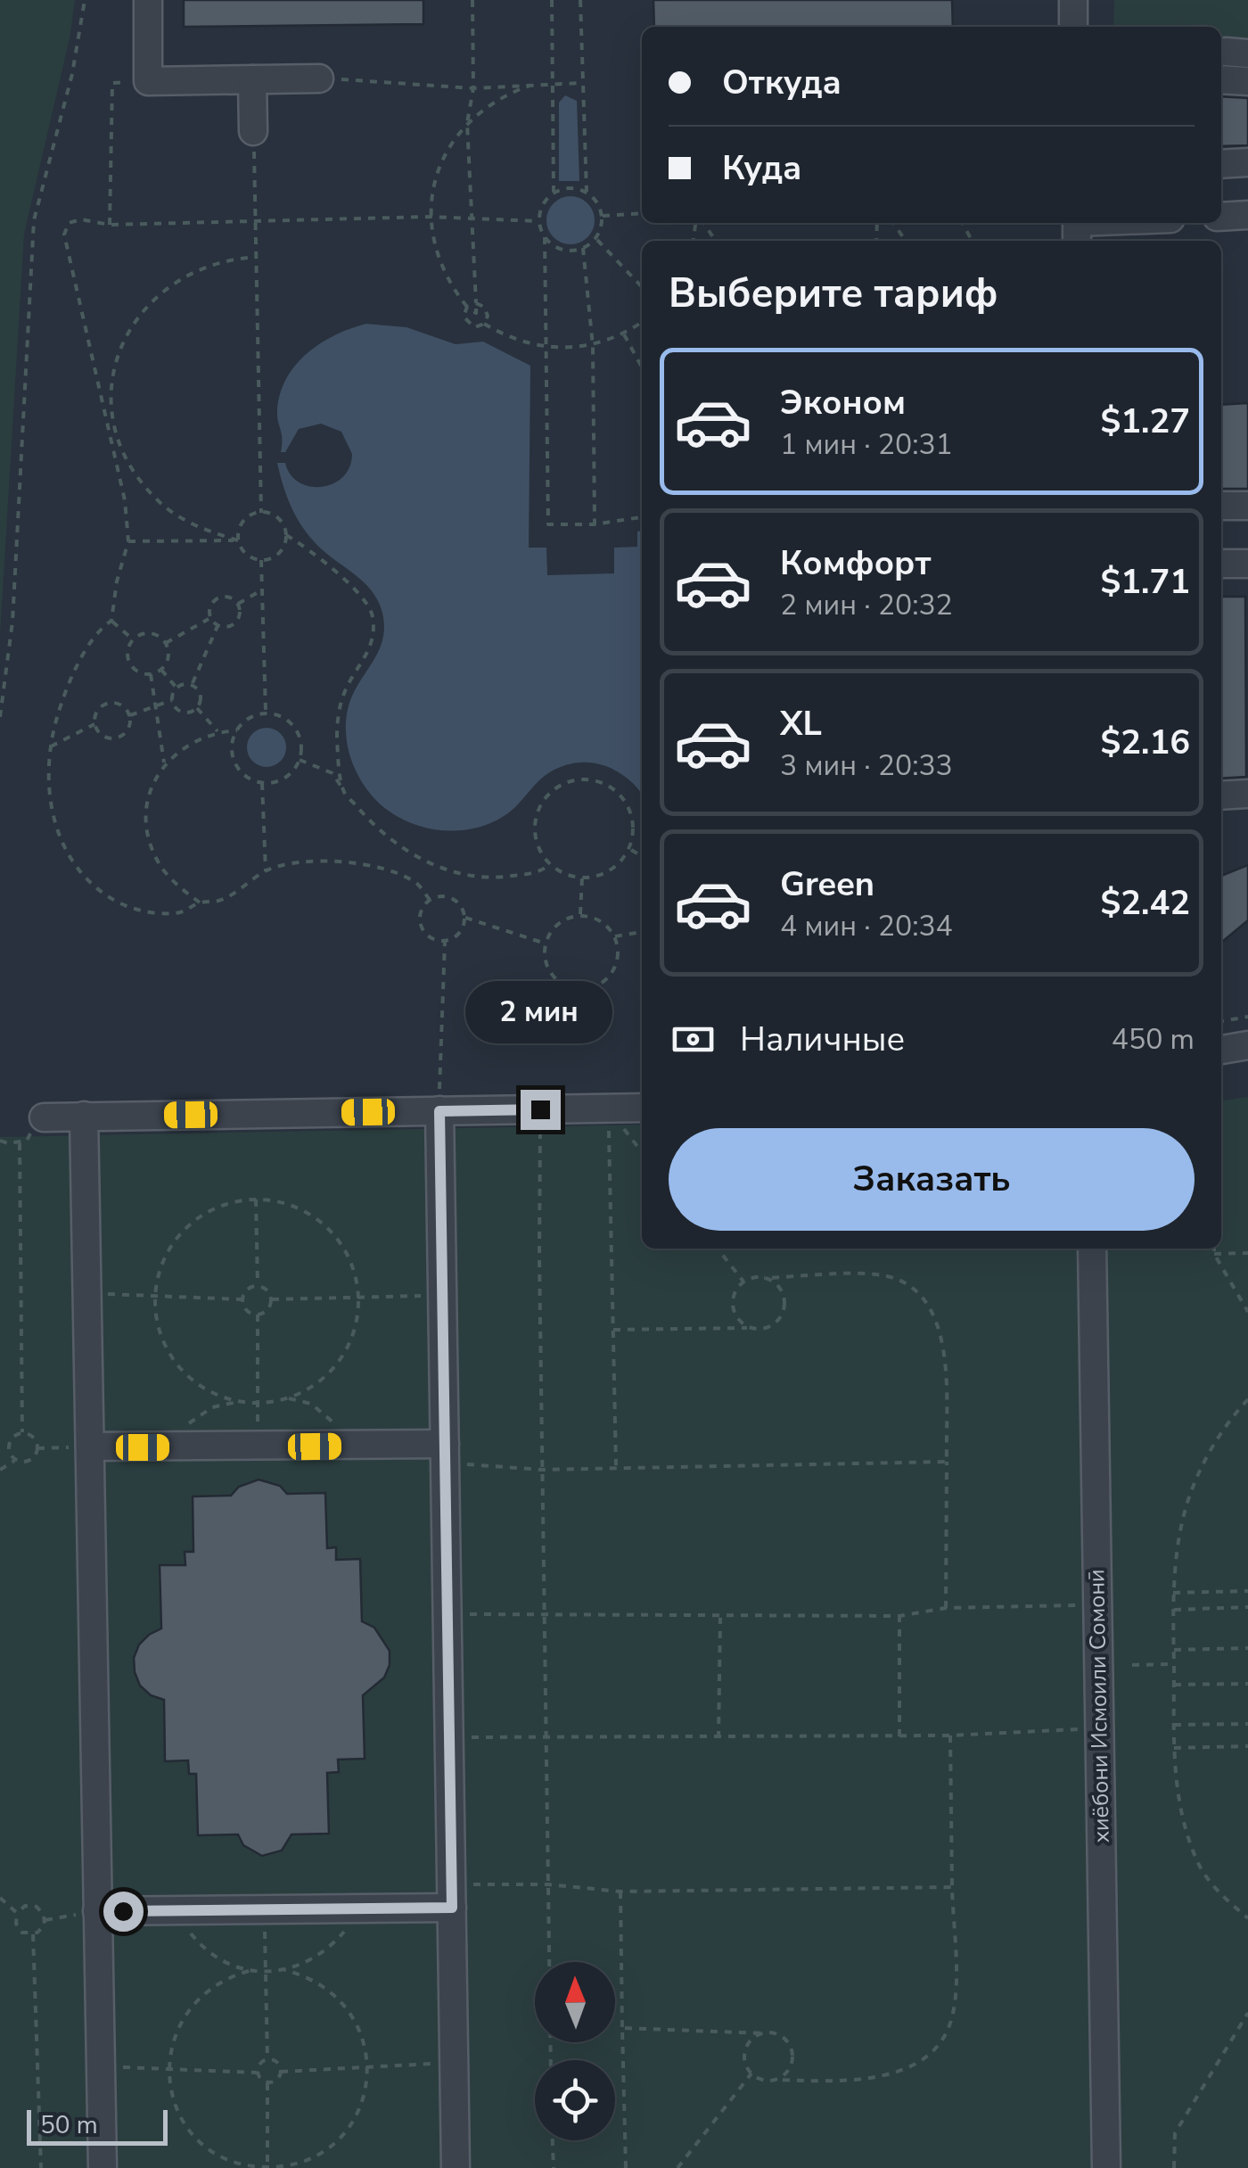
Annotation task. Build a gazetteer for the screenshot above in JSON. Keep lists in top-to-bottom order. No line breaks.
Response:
{"streets":{"street":["хиёбони Исмоили Сомонӣ"]},"scale_bar":"50 m","north":"top","page":{"banner":["Откуда","Куда"],"heading":"Выберите тариф","list":[{"name":"Эконом","note":"1 мин · 20:31","value":"$1.27"},{"name":"Комфорт","note":"2 мин · 20:32","value":"$1.71"},{"name":"XL","note":"3 мин · 20:33","value":"$2.16"},{"name":"Green","note":"4 мин · 20:34","value":"$2.42"}],"bubble":"2 мин","pay":["Наличные","450 m"],"buttons":"Заказать","scale":"50 m"}}
